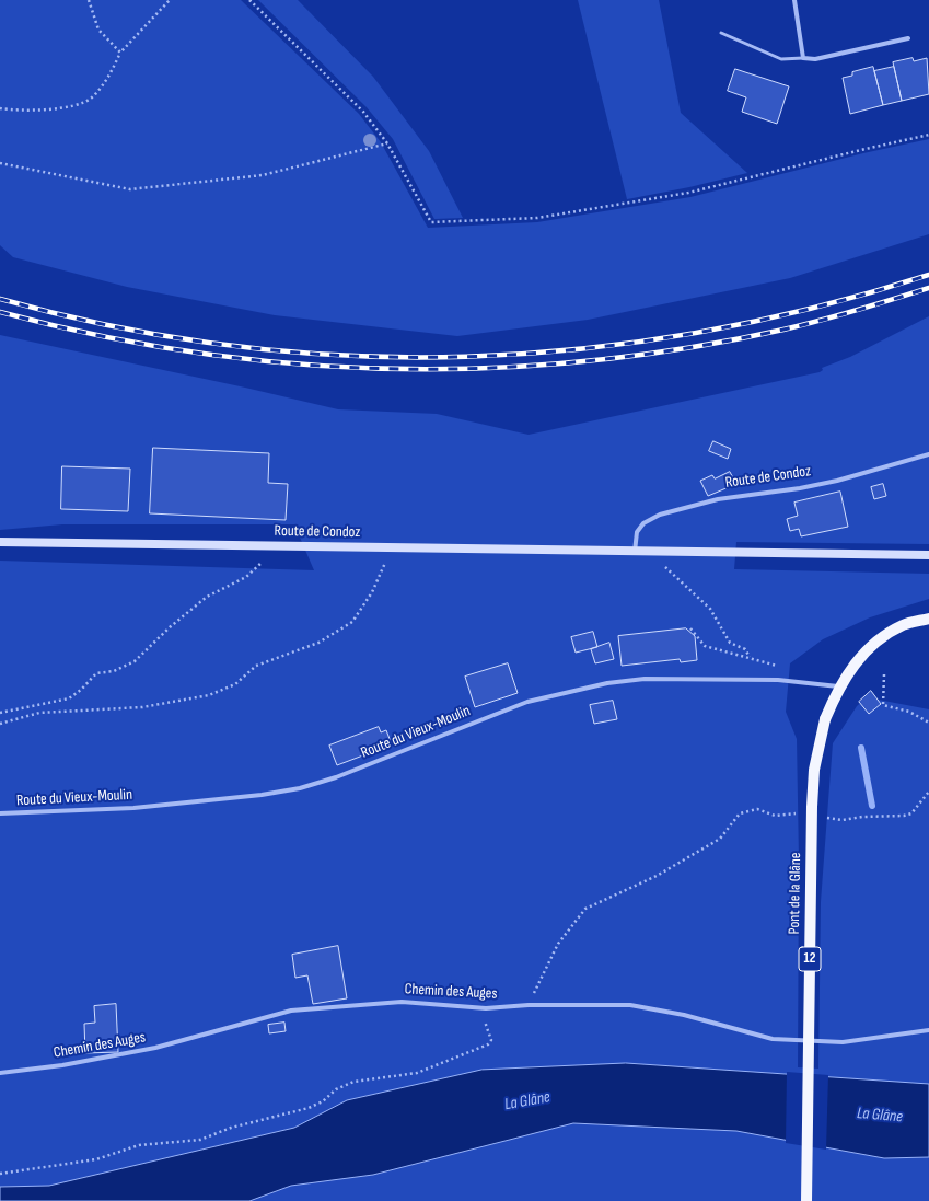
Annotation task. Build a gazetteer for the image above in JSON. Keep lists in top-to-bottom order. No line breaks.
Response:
{"streets":{"main road":["Route de Condoz","Pont de la Glâne","12"],"street":["Route du Vieux-Moulin","Chemin des Auges"]},"crossings":[["Route du Vieux-Moulin","Pont de la Glâne"],["Route du Vieux-Moulin","12"],["Pont de la Glâne","12"]],"water":["La Glâne"]}
